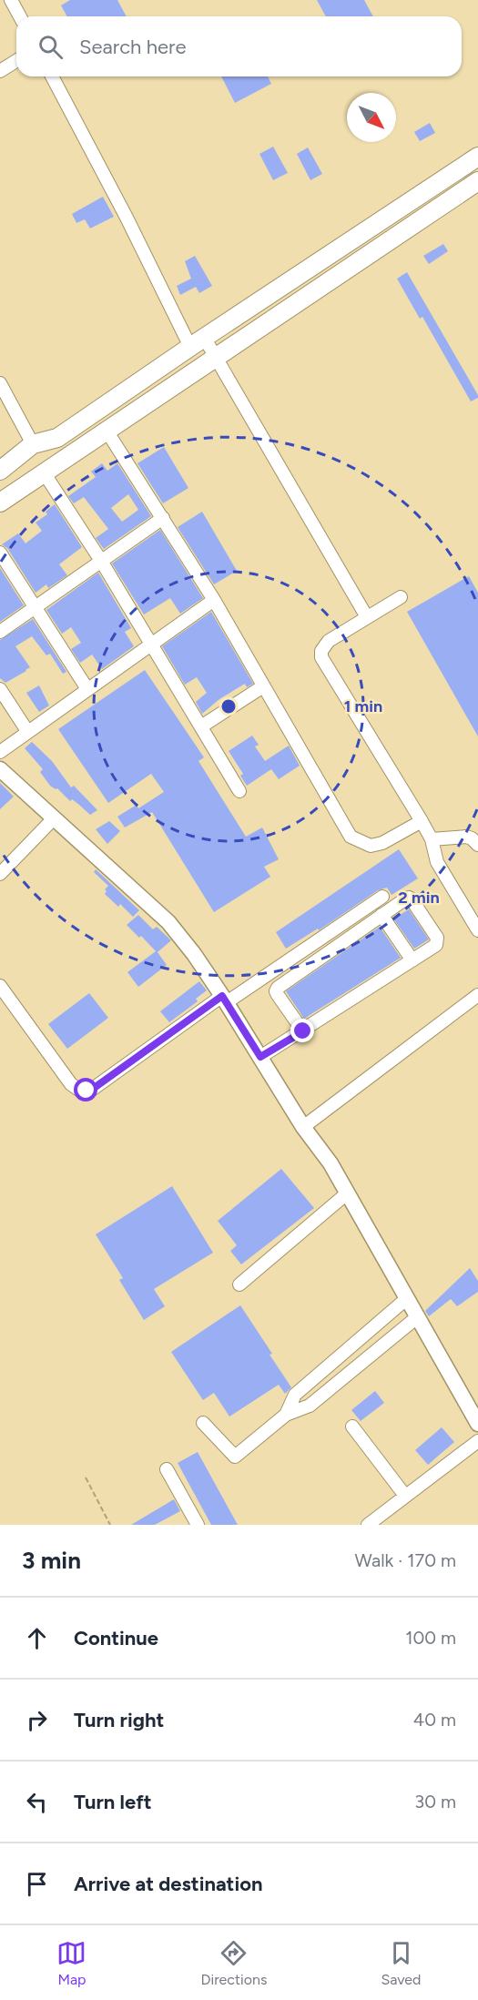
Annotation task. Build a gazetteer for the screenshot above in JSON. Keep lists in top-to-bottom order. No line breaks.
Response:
{"north":"bottom right","page":{"search":"Search here","heading":["3 min","Walk · 170 m"],"list":[["Continue","100 m"],["Turn right","40 m"],["Turn left","30 m"],"Arrive at destination"],"nav":["Map","Directions","Saved"]},"rings":["1 min","2 min"]}
